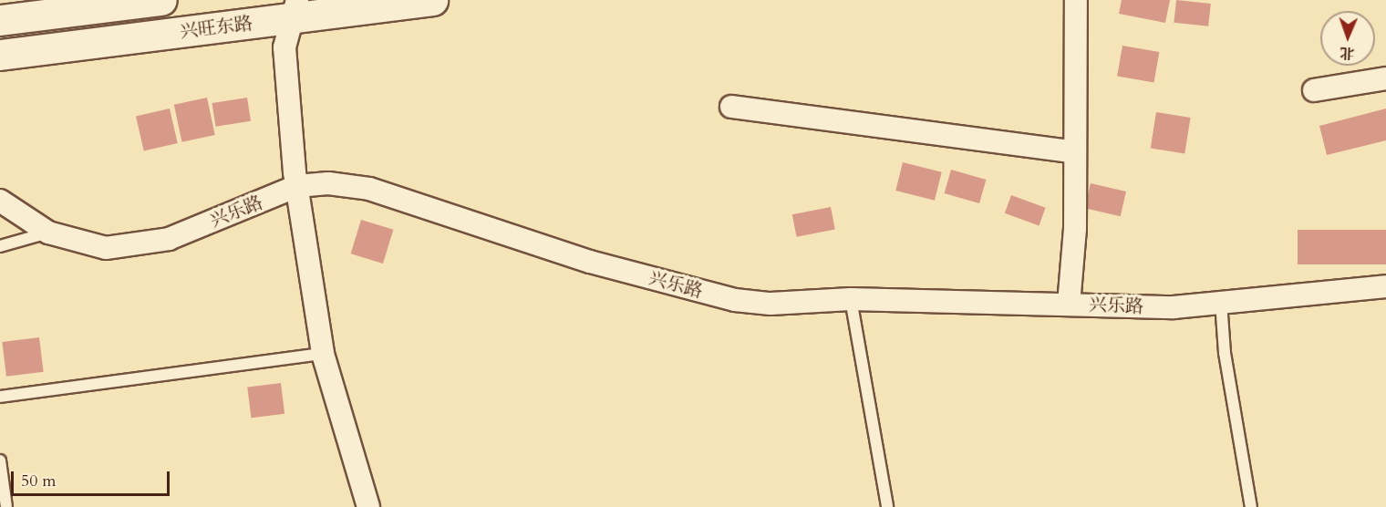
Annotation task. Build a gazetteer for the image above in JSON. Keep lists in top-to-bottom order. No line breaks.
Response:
{"streets":{"main road":["兴旺东路"],"street":["兴乐路"]},"scale_bar":"50 m","north":"bottom"}
